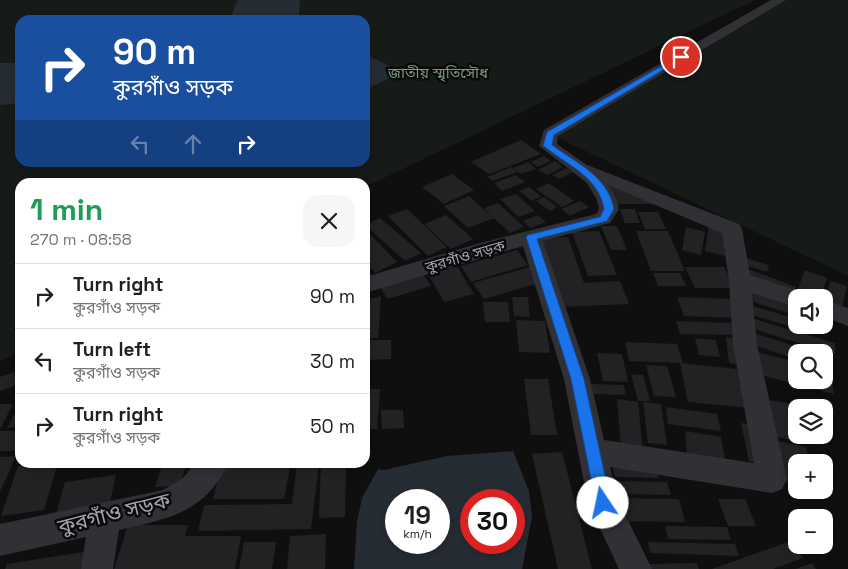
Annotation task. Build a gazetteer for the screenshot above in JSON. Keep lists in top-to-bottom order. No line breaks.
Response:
{"streets":{"street":["কুরগাঁও সড়ক"]},"parks":["জাতীয় স্মৃতিসৌধ"],"page":{"turn":["90 m","কুরগাঁও সড়ক"],"heading":["1 min","270 m · 08:58"],"list":[{"name":"Turn right","note":"কুরগাঁও সড়ক","value":"90 m"},{"name":"Turn left","note":"কুরগাঁও সড়ক","value":"30 m"},{"name":"Turn right","note":"কুরগাঁও সড়ক","value":"50 m"}],"map_buttons":["+","−"],"speed":"19 km/h","limit":"30"}}
